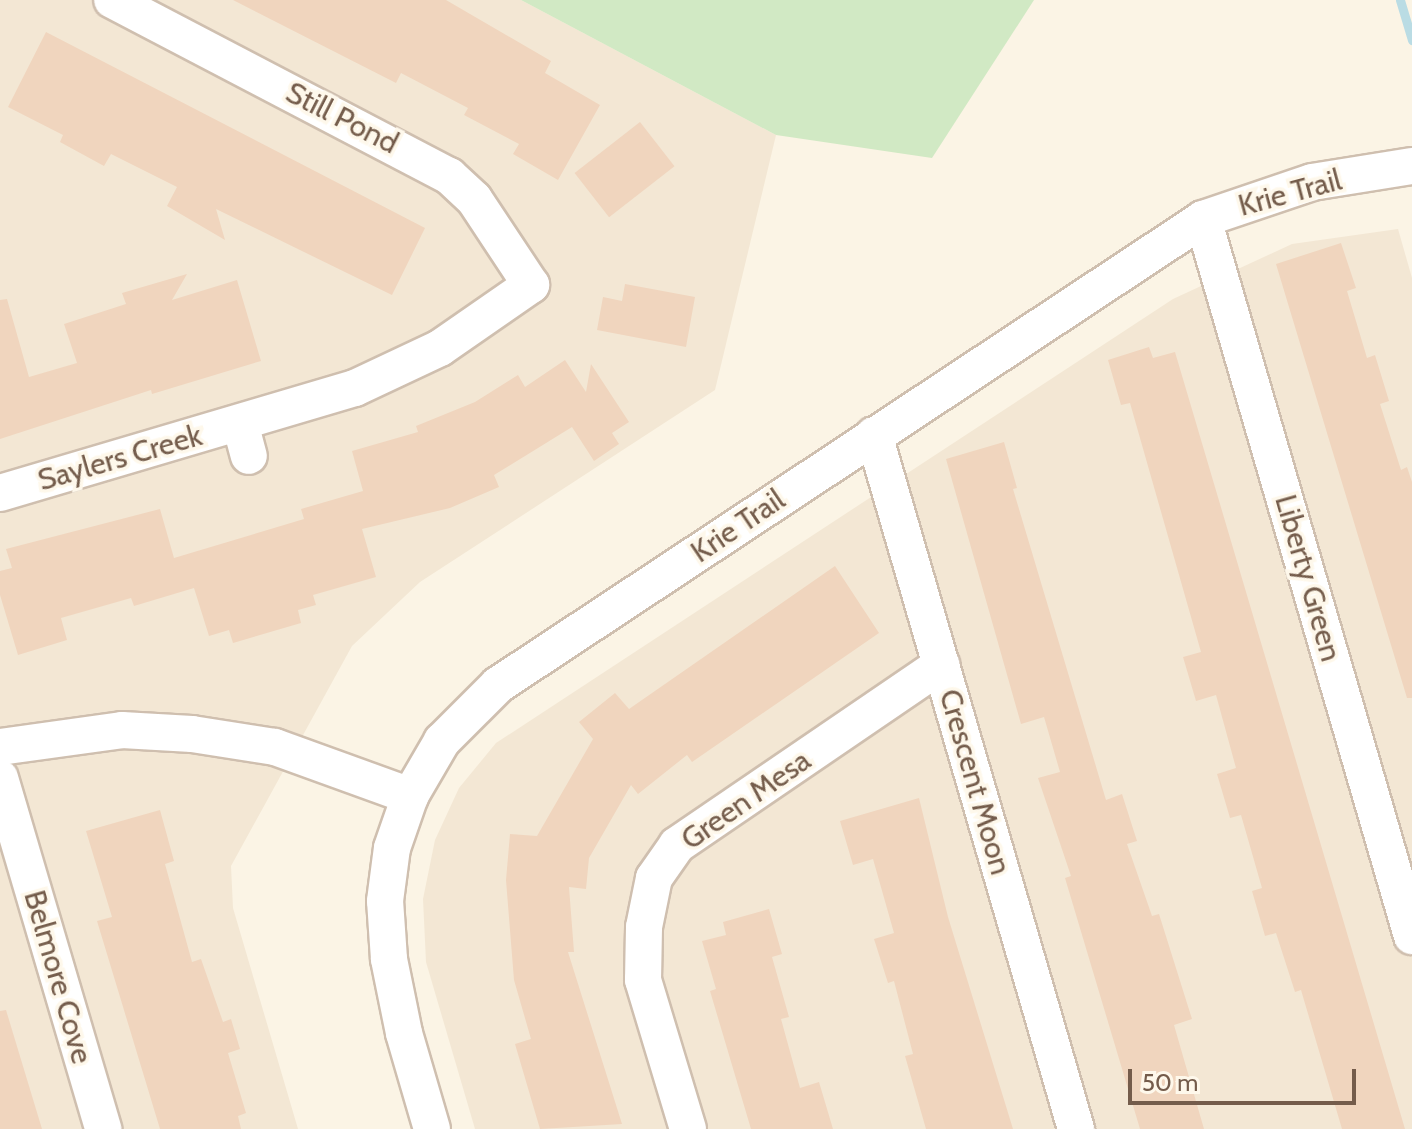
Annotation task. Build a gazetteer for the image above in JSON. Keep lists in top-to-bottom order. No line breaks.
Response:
{"streets":{"street":["Still Pond","Krie Trail","Saylers Creek","Liberty Green","Crescent Moon","Green Mesa","Belmore Cove"]},"crossings":[["Still Pond","Saylers Creek"],["Krie Trail","Liberty Green"],["Krie Trail","Crescent Moon"],["Crescent Moon","Green Mesa"]],"scale_bar":"50 m"}
